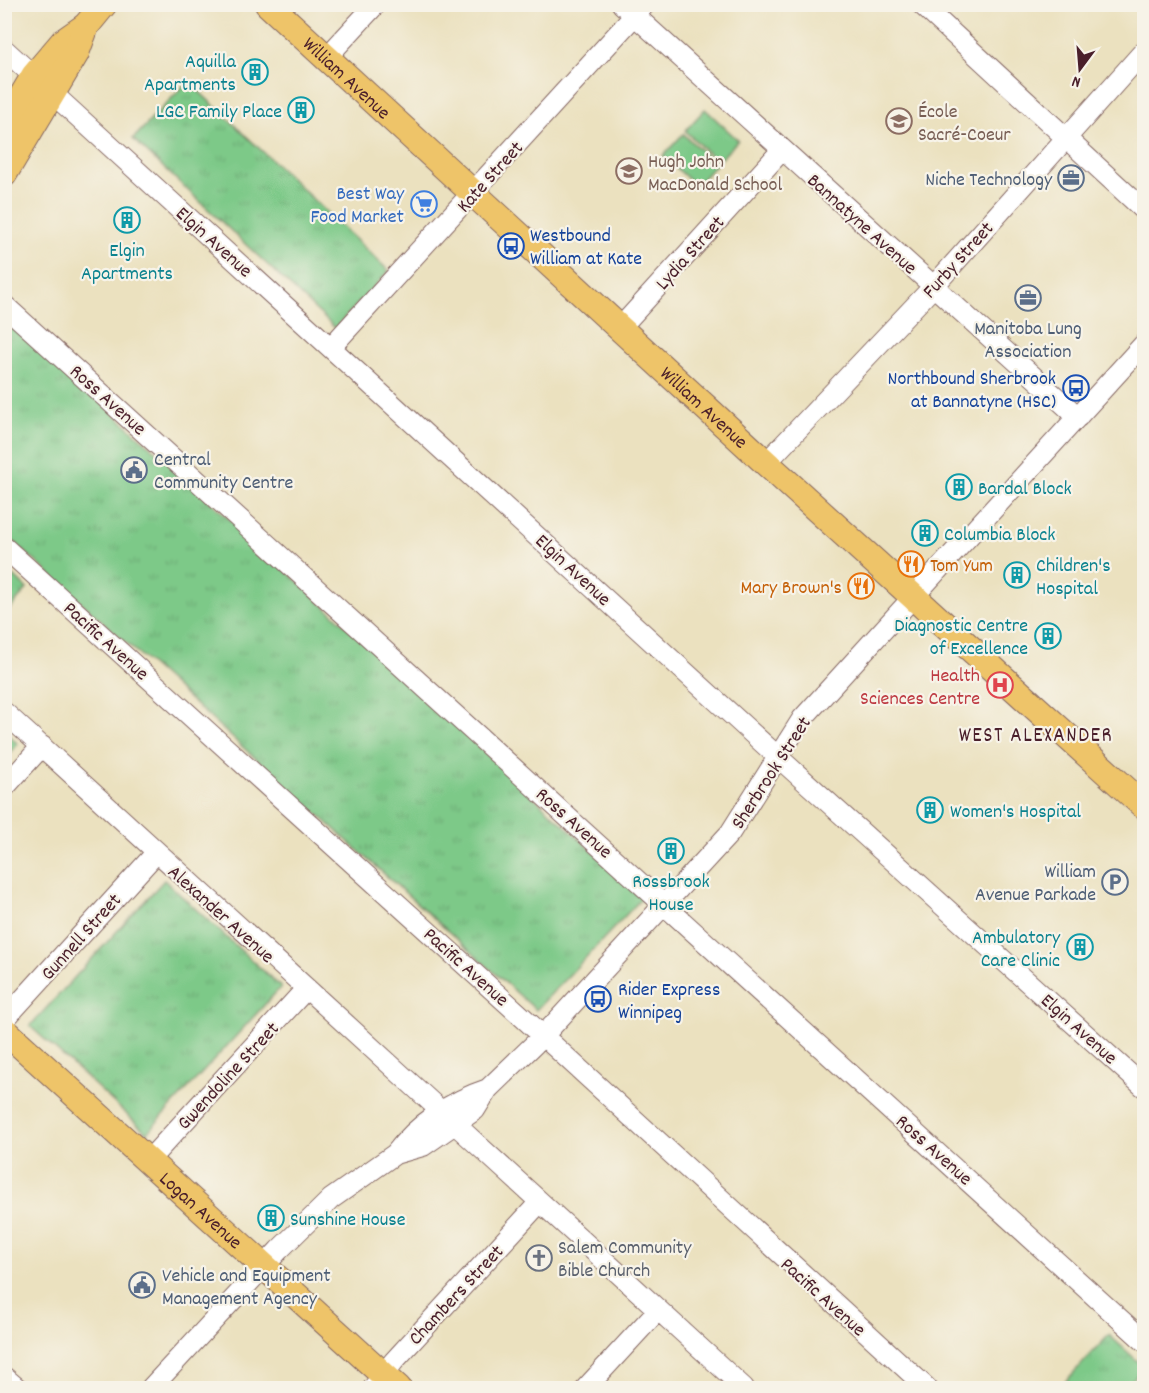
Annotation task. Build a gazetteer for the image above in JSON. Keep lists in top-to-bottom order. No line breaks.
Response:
{"streets":{"main road":["William Avenue","Logan Avenue"],"street":["Kate Street","Bannatyne Avenue","Elgin Avenue","Lydia Street","Furby Street","Ross Avenue","Pacific Avenue","Sherbrook Street","Alexander Avenue","Gunnell Street","Gwendoline Street","Chambers Street"]},"crossings":[["William Avenue","Kate Street"],["William Avenue","Lydia Street"],["William Avenue","Furby Street"],["William Avenue","Sherbrook Street"],["Kate Street","Bannatyne Avenue"],["Kate Street","Elgin Avenue"],["Bannatyne Avenue","Lydia Street"],["Bannatyne Avenue","Furby Street"],["Bannatyne Avenue","Sherbrook Street"],["Elgin Avenue","Sherbrook Street"],["Ross Avenue","Sherbrook Street"],["Pacific Avenue","Sherbrook Street"],["Sherbrook Street","Alexander Avenue"],["Sherbrook Street","Logan Avenue"],["Alexander Avenue","Gunnell Street"],["Alexander Avenue","Gwendoline Street"],["Alexander Avenue","Chambers Street"],["Gwendoline Street","Logan Avenue"],["Logan Avenue","Chambers Street"]],"districts":["WEST ALEXANDER"],"places":{"building":["Aquilla Apartments","LGC Family Place","Elgin Apartments","Bardal Block","Columbia Block","Children's Hospital","Diagnostic Centre of Excellence","Women's Hospital","Rossbrook House","Ambulatory Care Clinic","Sunshine House"],"school or university":["École Sacré-Coeur","Hugh John MacDonald School"],"office":["Niche Technology","Manitoba Lung Association"],"supermarket":["Best Way Food Market"],"bus stop":["Westbound William at Kate","Northbound Sherbrook at Bannatyne (HSC)","Rider Express Winnipeg"],"public building":["Central Community Centre","Vehicle and Equipment Management Agency"],"restaurant":["Tom Yum","Mary Brown's"],"hospital":["Health Sciences Centre"],"parking":["William Avenue Parkade"],"church":["Salem Community Bible Church"]},"north":"bottom"}
